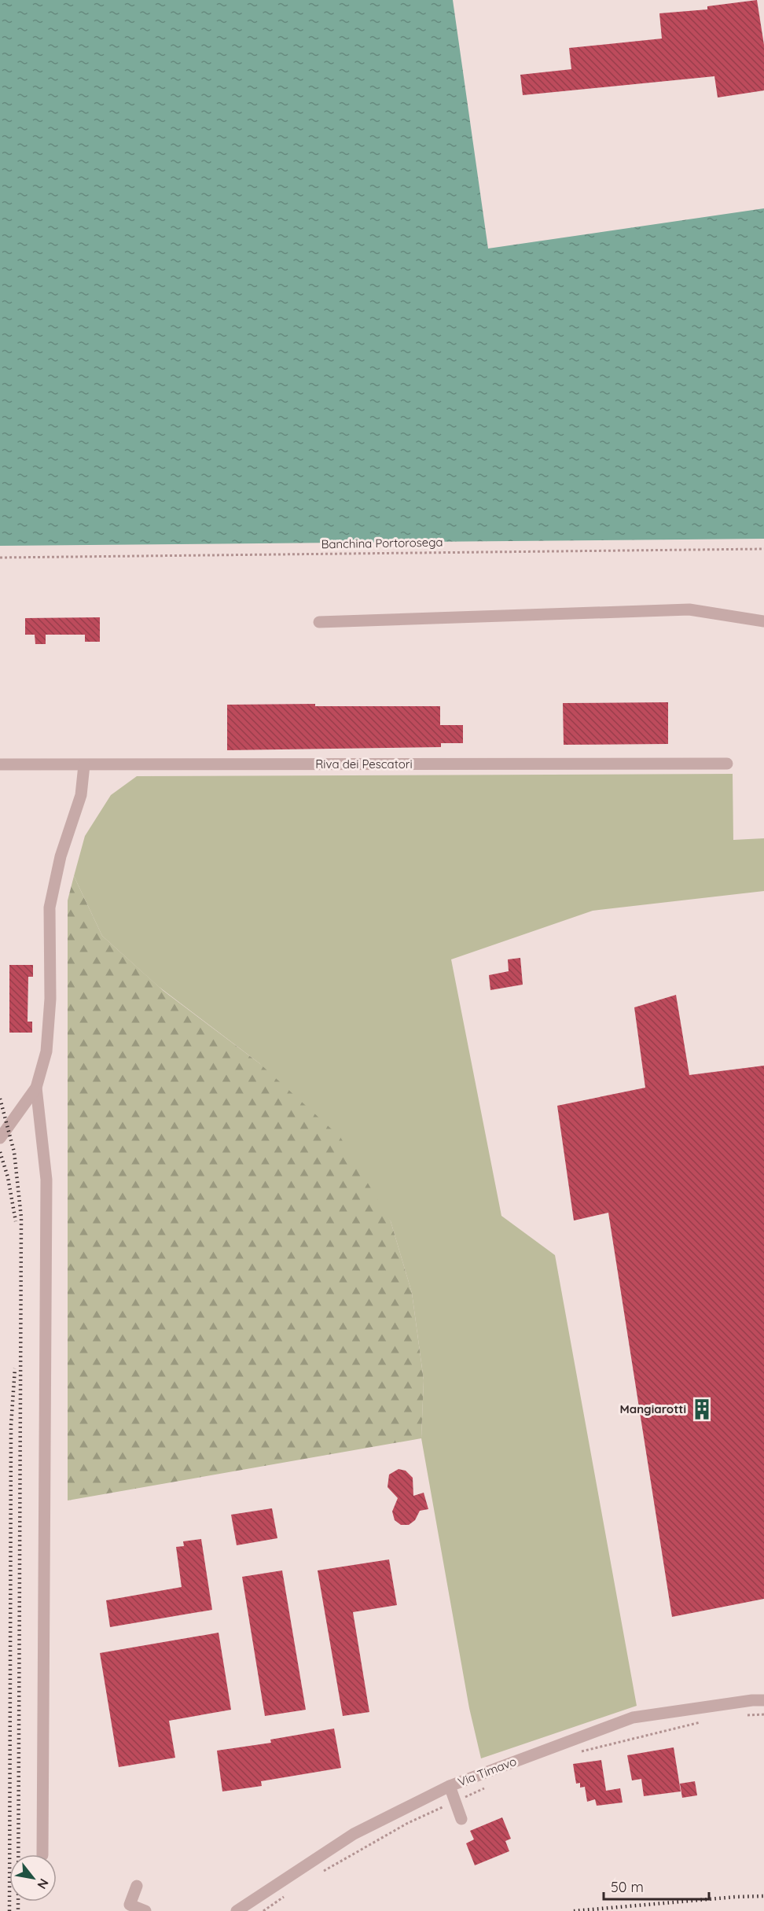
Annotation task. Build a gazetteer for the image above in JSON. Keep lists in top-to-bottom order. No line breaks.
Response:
{"streets":{"street":["Riva dei Pescatori","Via Timavo"],"path":["Banchina Portorosega"]},"places":{"building":["Mangiarotti"]},"scale_bar":"50 m","north":"bottom right"}
